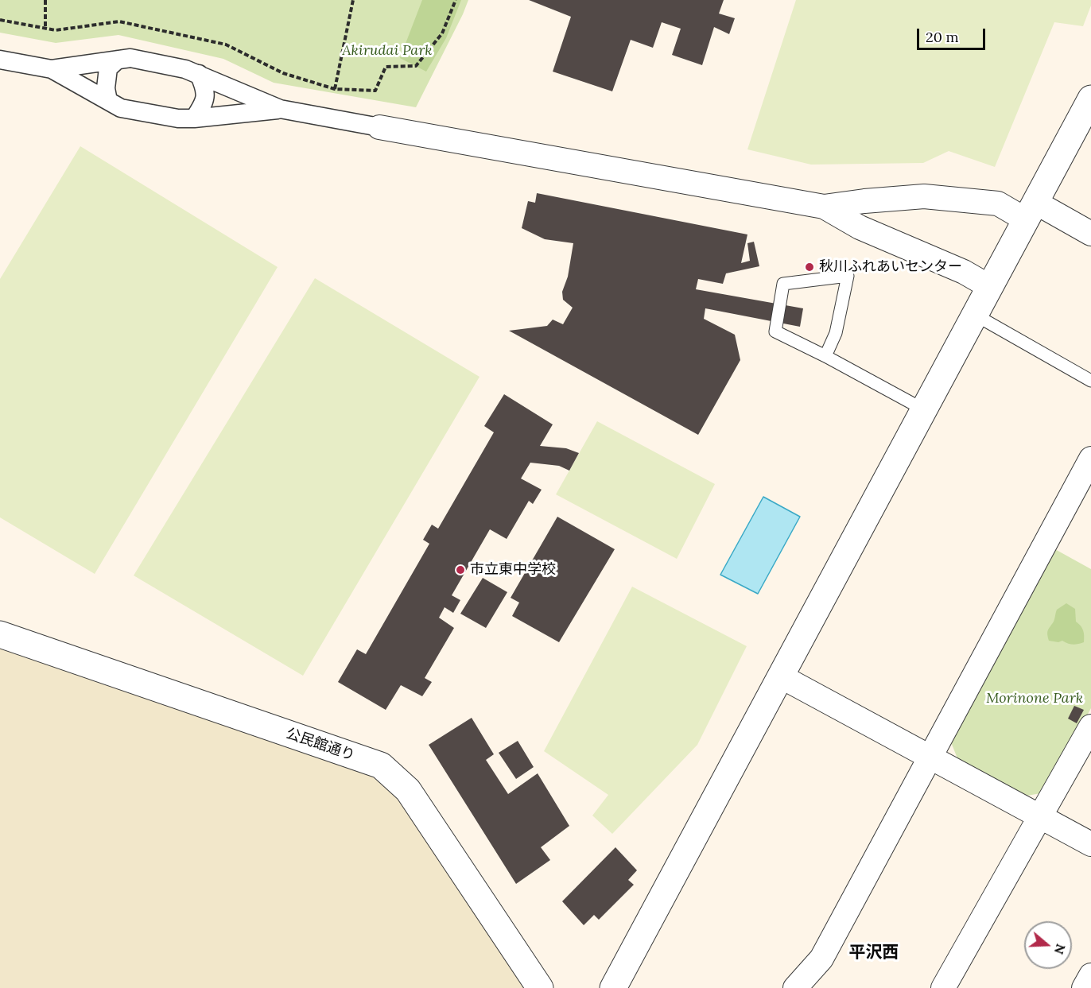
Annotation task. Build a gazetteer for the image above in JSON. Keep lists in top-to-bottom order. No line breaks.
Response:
{"streets":{"street":["公民館通り"]},"districts":["平沢西"],"parks":["Akirudai Park","Morinone Park"],"places":["秋川ふれあいセンター","市立東中学校"],"scale_bar":"20 m","north":"right"}
